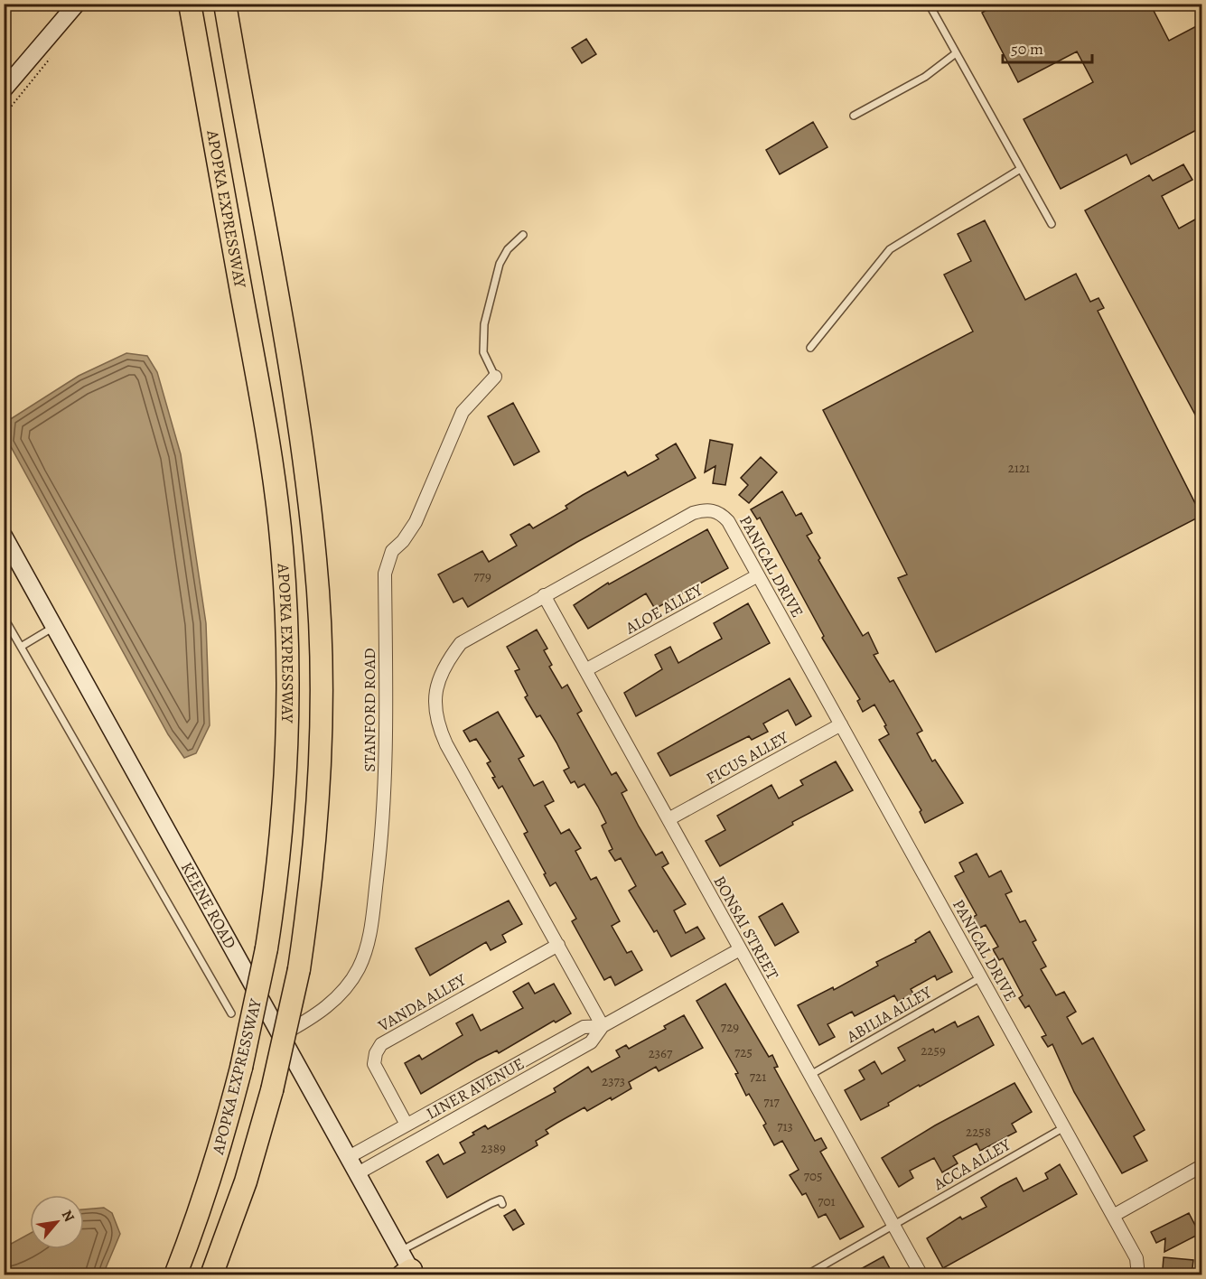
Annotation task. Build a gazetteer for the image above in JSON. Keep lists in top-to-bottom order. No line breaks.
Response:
{"streets":{"highway":["APOPKA EXPRESSWAY"],"main road":["KEENE ROAD"],"street":["PANICAL DRIVE","ALOE ALLEY","STANFORD ROAD","FICUS ALLEY","BONSAI STREET","VANDA ALLEY","LINER AVENUE"],"lane":["ABILIA ALLEY","ACCA ALLEY"]},"crossings":[["PANICAL DRIVE","ALOE ALLEY"],["PANICAL DRIVE","FICUS ALLEY"],["PANICAL DRIVE","BONSAI STREET"],["PANICAL DRIVE","VANDA ALLEY"],["PANICAL DRIVE","ABILIA ALLEY"],["PANICAL DRIVE","LINER AVENUE"],["PANICAL DRIVE","ACCA ALLEY"],["ALOE ALLEY","BONSAI STREET"],["STANFORD ROAD","KEENE ROAD"],["FICUS ALLEY","BONSAI STREET"],["KEENE ROAD","LINER AVENUE"],["BONSAI STREET","ABILIA ALLEY"],["BONSAI STREET","LINER AVENUE"],["BONSAI STREET","ACCA ALLEY"],["VANDA ALLEY","LINER AVENUE"]],"house_numbers":["2121","779","729","2259","725","2367","721","2373","717","713","2258","2389","705","701"],"scale_bar":"50 m","north":"top right"}
